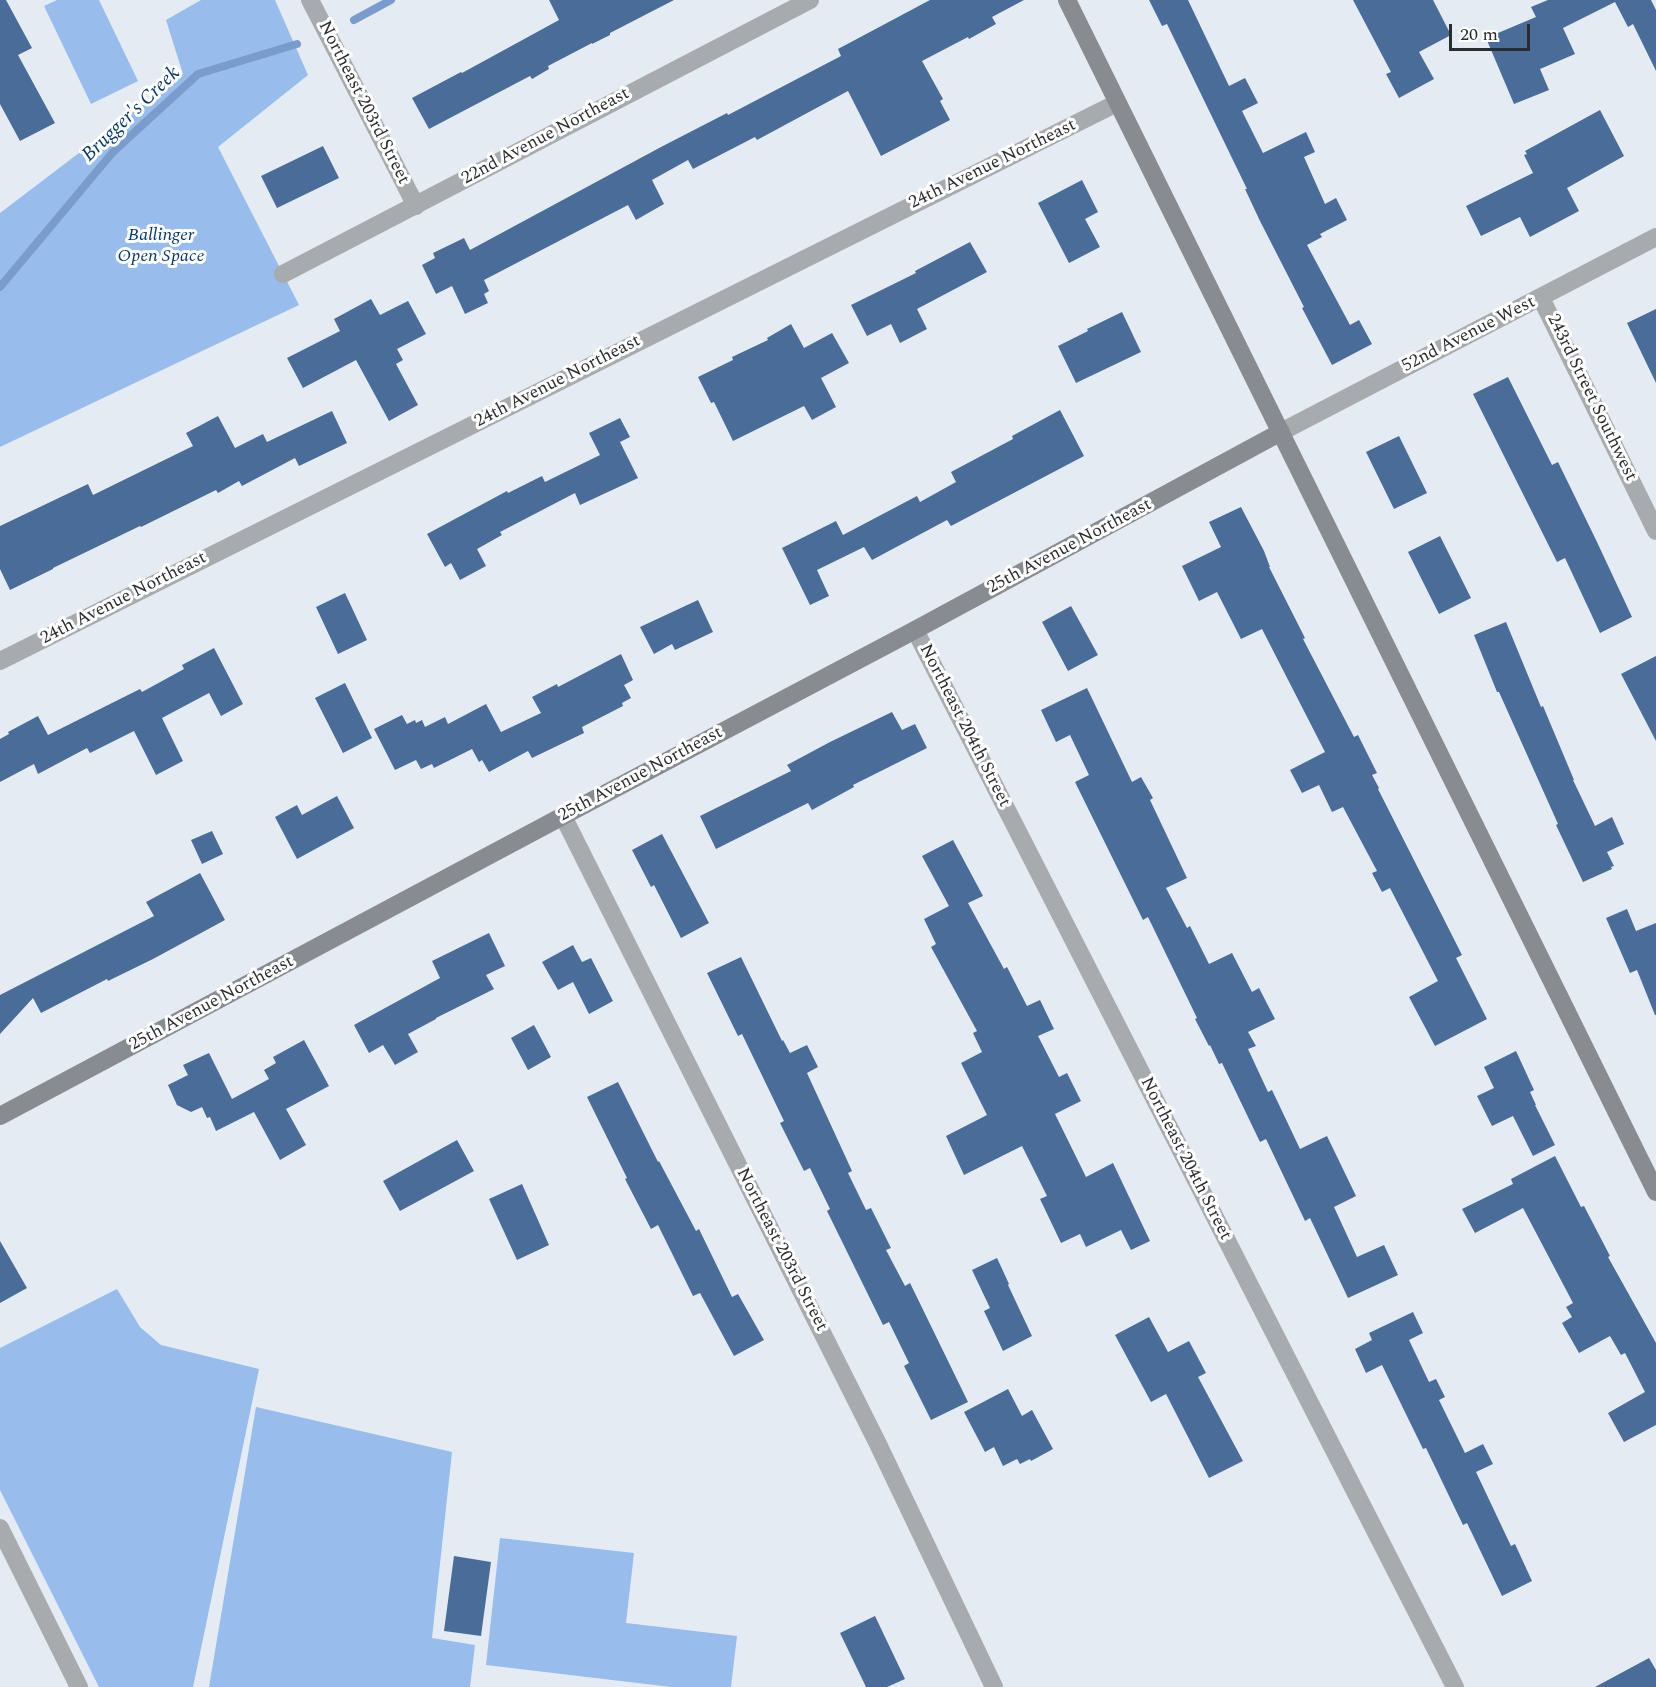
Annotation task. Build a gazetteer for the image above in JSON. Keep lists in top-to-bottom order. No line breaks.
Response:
{"streets":{"street":["Northeast 203rd Street","22nd Avenue Northeast","24th Avenue Northeast","52nd Avenue West","243rd Street Southwest","25th Avenue Northeast","Northeast 204th Street"]},"crossings":[["Northeast 203rd Street","22nd Avenue Northeast"],["Northeast 203rd Street","25th Avenue Northeast"],["52nd Avenue West","243rd Street Southwest"],["52nd Avenue West","25th Avenue Northeast"],["25th Avenue Northeast","Northeast 204th Street"]],"water":["Brugger's Creek"],"parks":["Ballinger Open Space"],"scale_bar":"20 m"}
